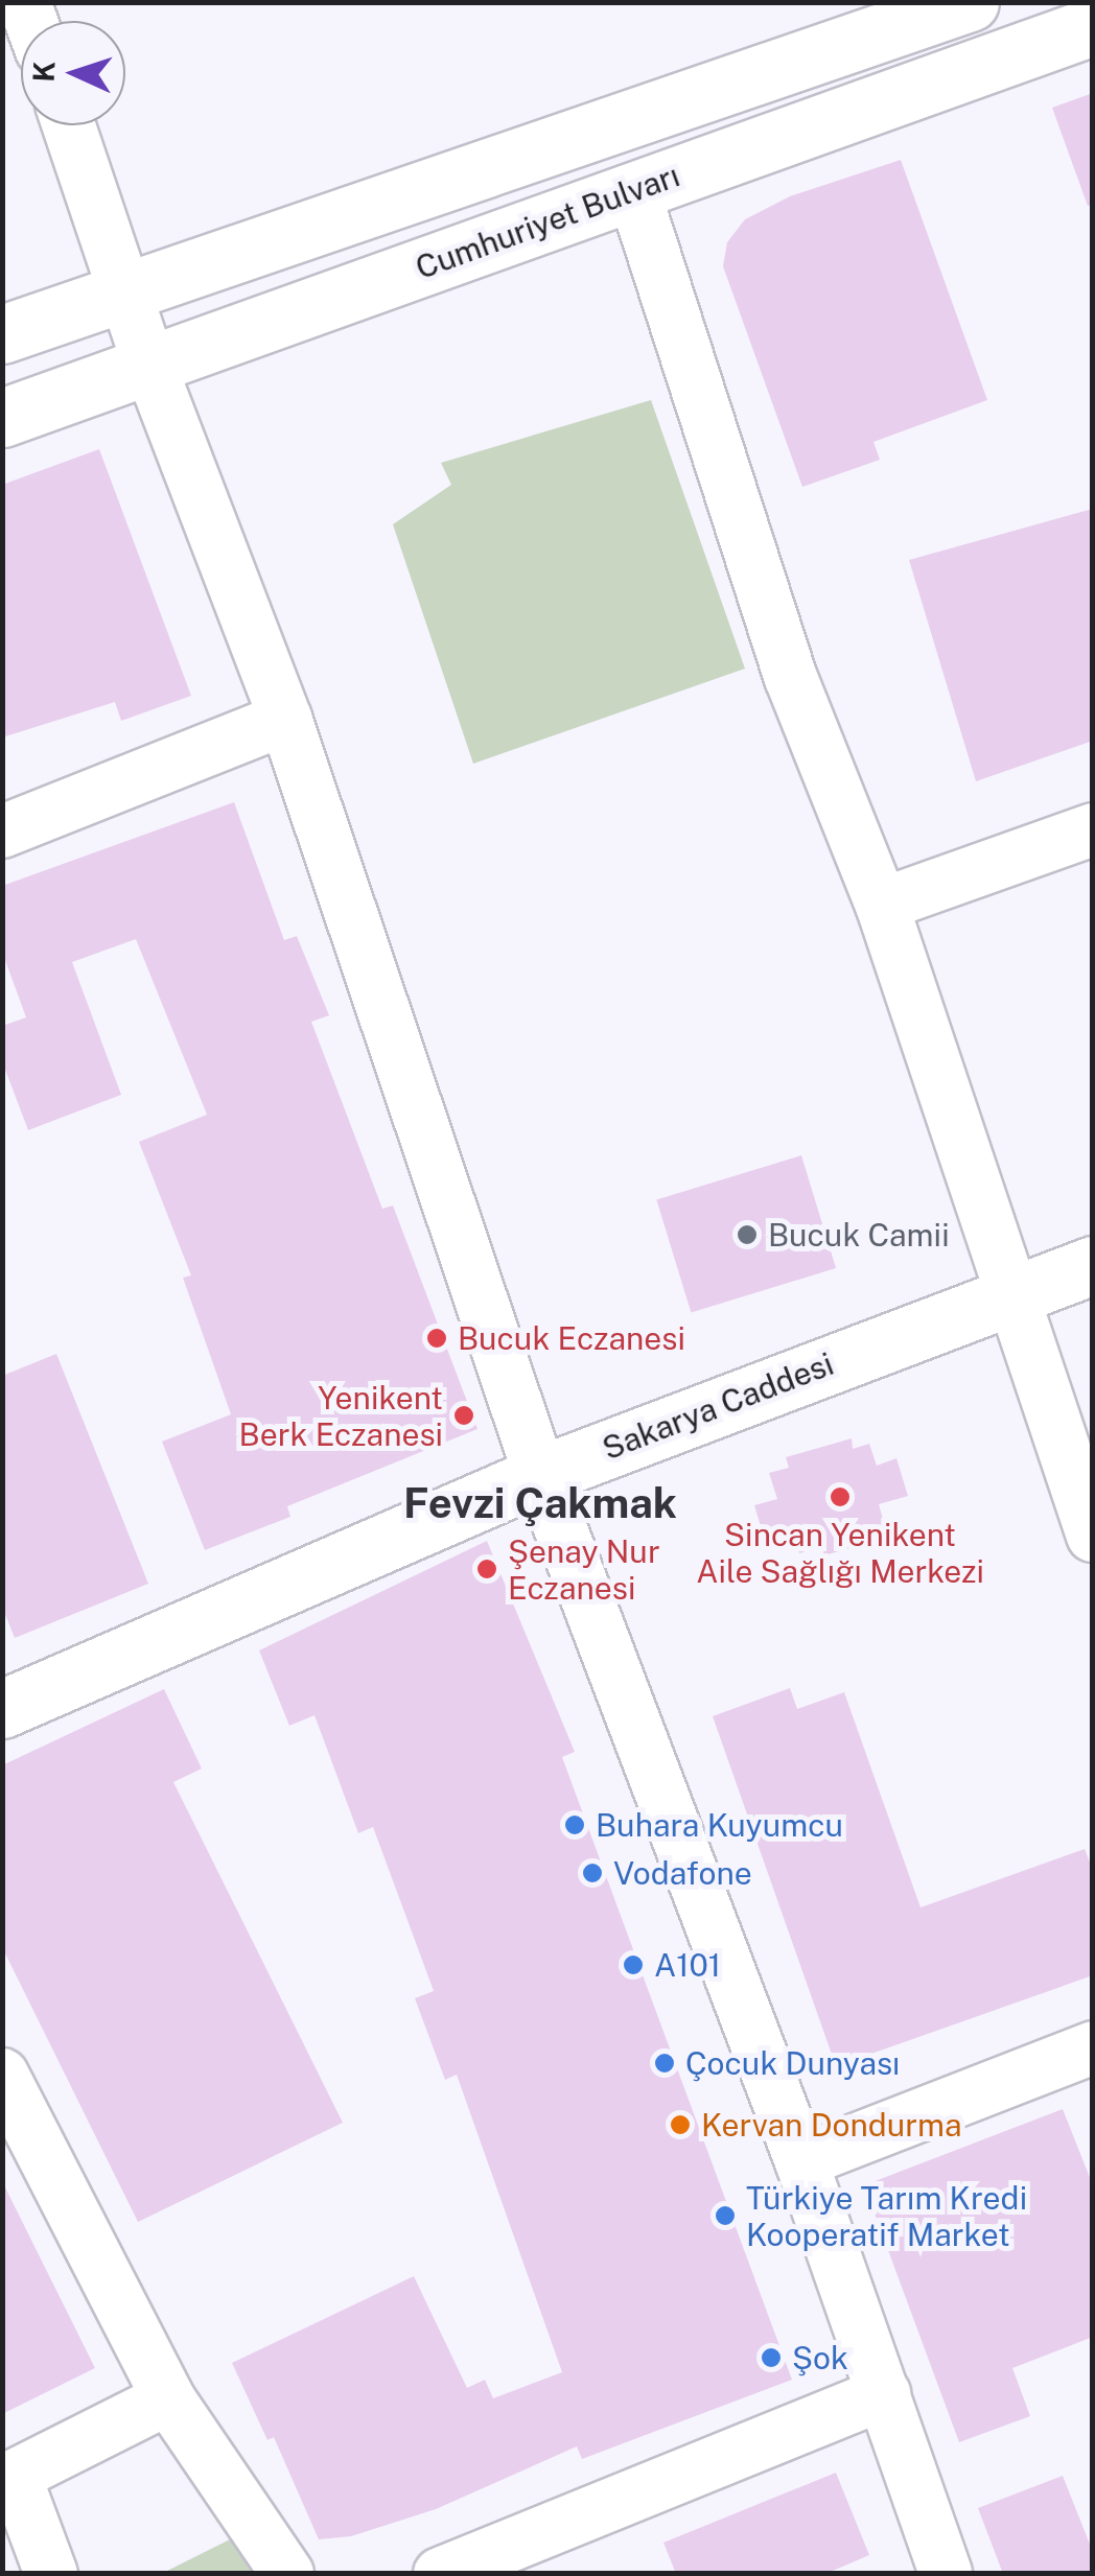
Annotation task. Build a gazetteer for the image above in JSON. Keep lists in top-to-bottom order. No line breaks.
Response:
{"streets":{"main road":["Cumhuriyet Bulvarı","Sakarya Caddesi"]},"districts":["Fevzi Çakmak"],"places":["Bucuk Camii","Bucuk Eczanesi","Yenikent Berk Eczanesi","Sincan Yenikent Aile Sağlığı Merkezi","Şenay Nur Eczanesi","Buhara Kuyumcu","Vodafone","A101","Çocuk Dunyası","Kervan Dondurma","Türkiye Tarım Kredi Kooperatif Market","Şok"],"north":"left"}
